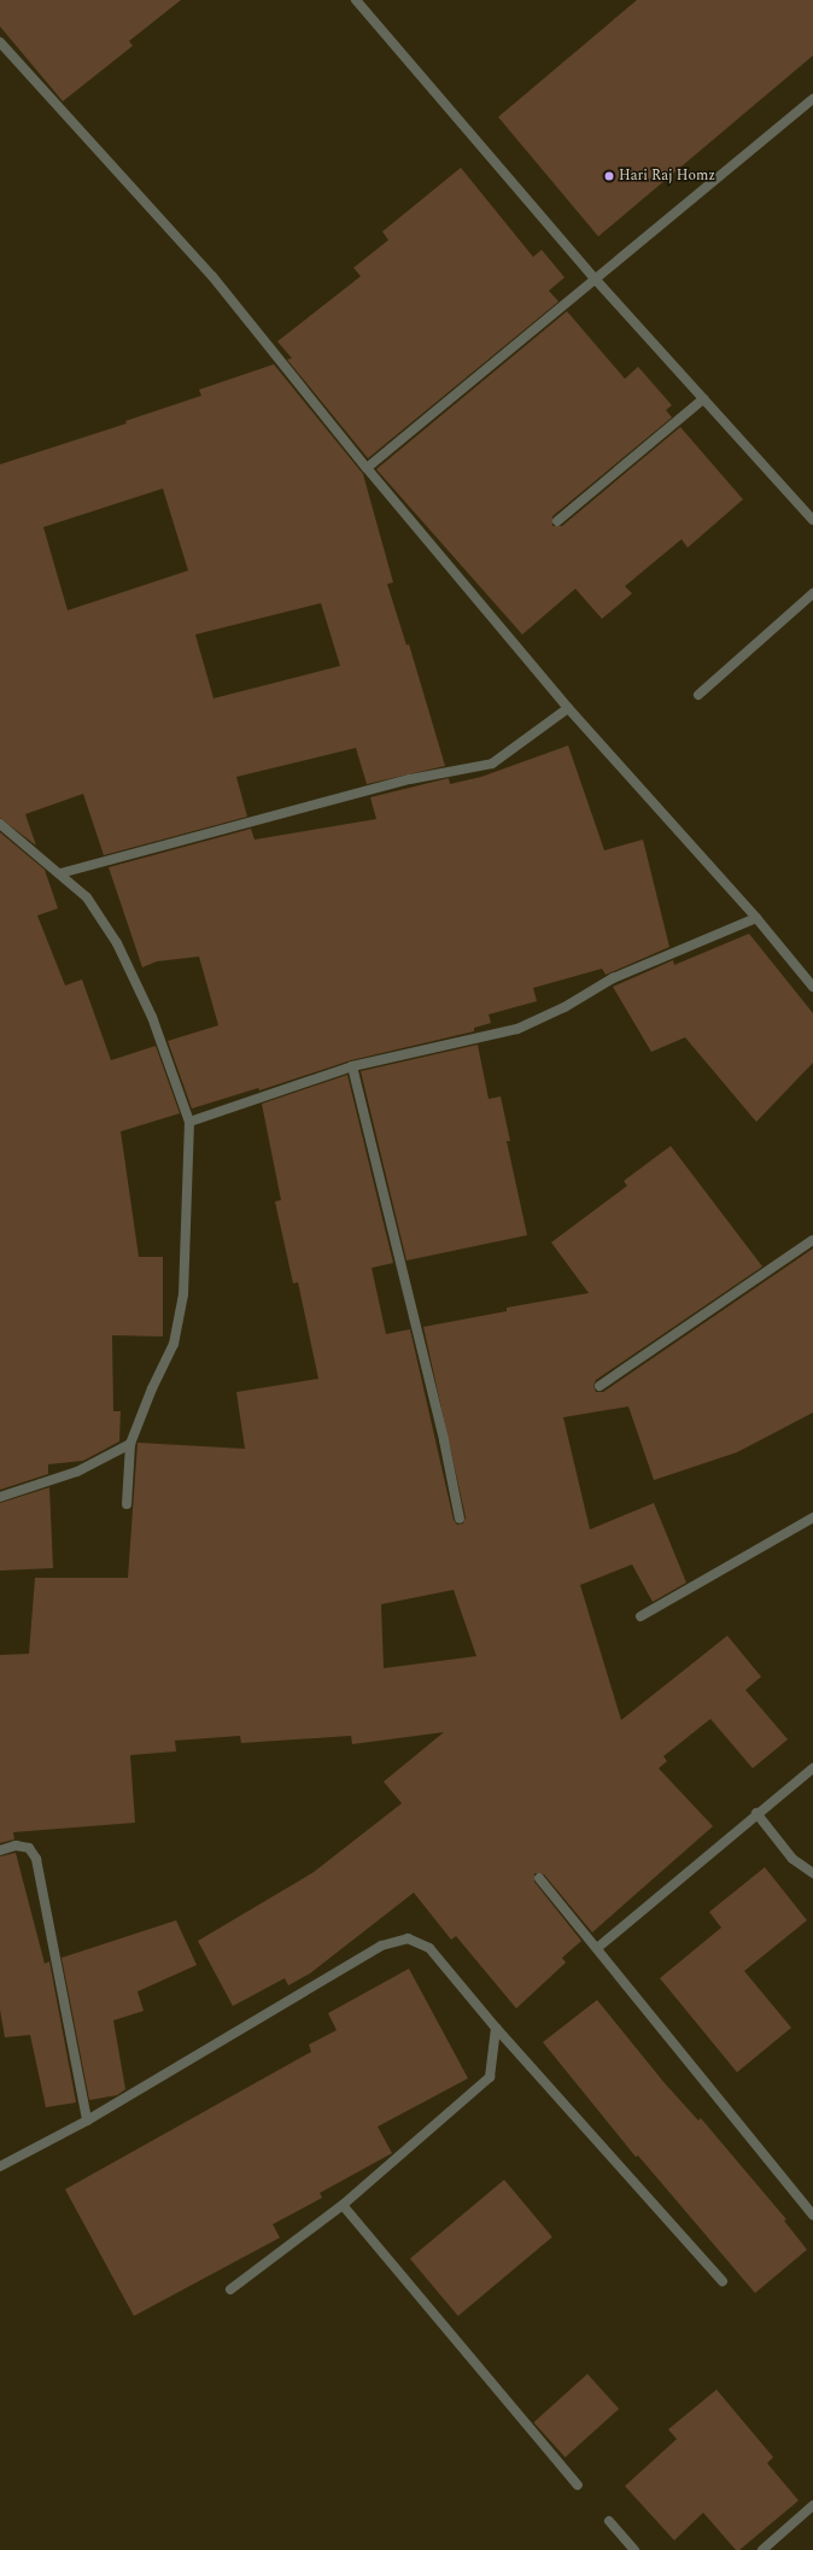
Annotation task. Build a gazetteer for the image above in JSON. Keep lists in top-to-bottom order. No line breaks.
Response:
{"places":["Hari Raj Homz"]}
